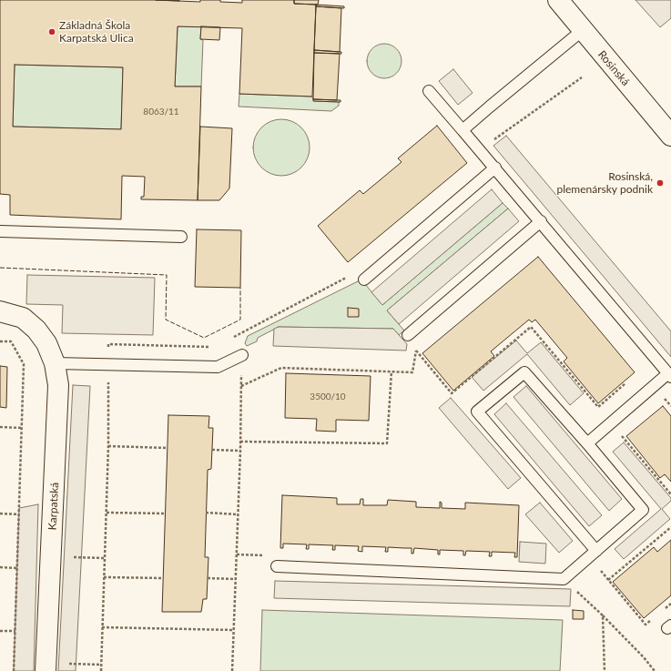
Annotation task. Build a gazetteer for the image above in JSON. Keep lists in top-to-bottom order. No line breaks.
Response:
{"streets":{"street":["Rosinská","Karpatská"]},"places":["Základná Škola Karpatská Ulica","Rosinská, plemenársky podnik"],"house_numbers":["8063/11","3500/10"]}
